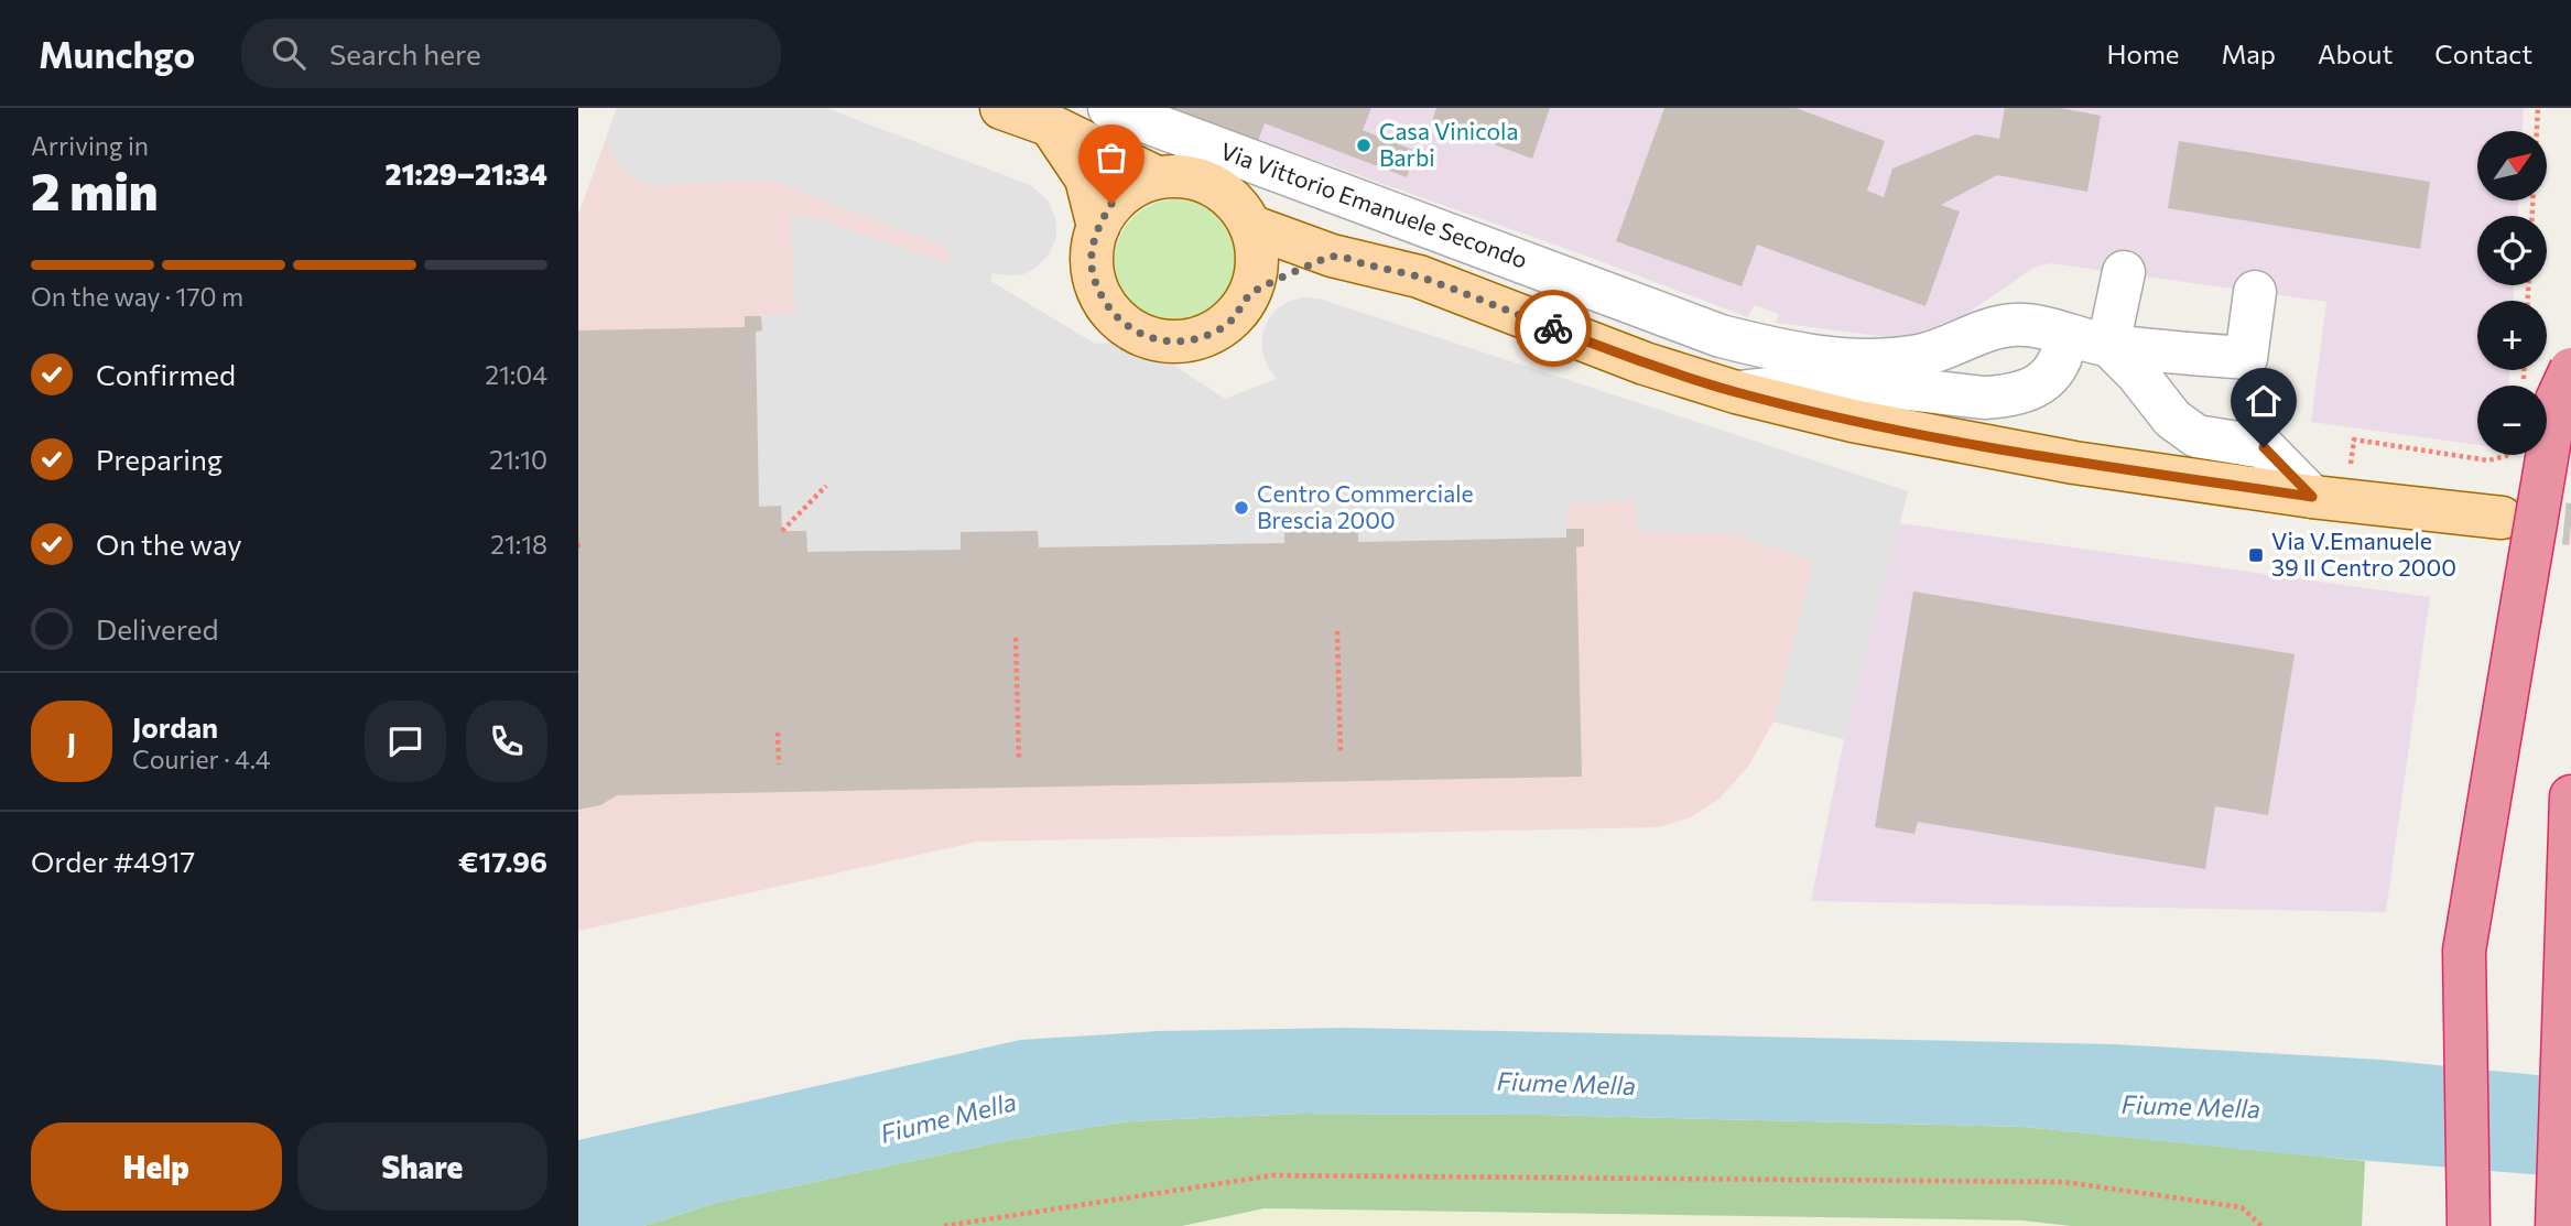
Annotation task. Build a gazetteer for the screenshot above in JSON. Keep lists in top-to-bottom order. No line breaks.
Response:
{"streets":{"main road":["Via Vittorio Emanuele Secondo"]},"water":["Fiume Mella"],"places":{"other":["Casa Vinicola Barbi","Centro Commerciale Brescia 2000"],"transit":["Via V.Emanuele 39 II Centro 2000"]},"north":"top right","page":{"header":"Munchgo","search":"Search here","nav":["Home","Map","About","Contact"],"heading":["2 min","Arriving in","21:29–21:34"],"panel":["Jordan","Courier · 4.4","Order #4917","€17.96"],"map_buttons":["+","−"],"bar":"On the way · 170 m","list":[["Confirmed","21:04"],["Preparing","21:10"],["On the way","21:18"],"Delivered"],"round":"J","buttons":["Help","Share"]}}
